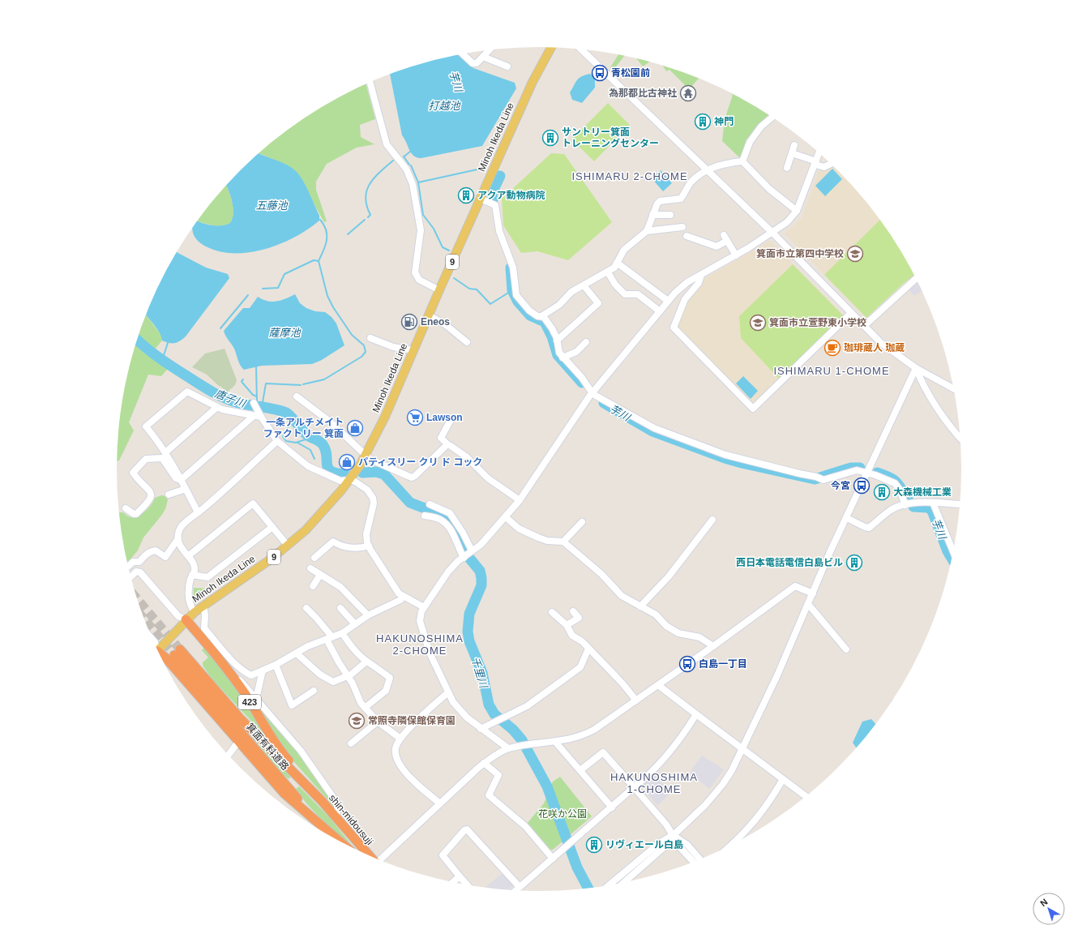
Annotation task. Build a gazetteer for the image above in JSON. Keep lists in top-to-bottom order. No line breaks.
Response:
{"streets":{"highway":["423","箕面有料道路","shin-midousuji"],"main road":["Minoh Ikeda Line","9"]},"crossings":[["Minoh Ikeda Line","423"],["423","箕面有料道路"],["423","shin-midousuji"],["箕面有料道路","shin-midousuji"]],"districts":["ISHIMARU 2-CHOME","ISHIMARU 1-CHOME","HAKUNOSHIMA 2-CHOME","HAKUNOSHIMA 1-CHOME"],"water":["芋川","打越池","五藤池","薩摩池","唐子川","千里川"],"parks":["花咲か公園"],"places":{"bus stop":["青松園前","今宮","白島一丁目"],"temple":["為那都比古神社"],"building":["神門","サントリー箕面 トレーニングセンター","アクア動物病院","大森機械工業","西日本電話電信白島ビル","リヴィエール白島"],"school or university":["箕面市立第四中学校","箕面市立萱野東小学校","常照寺隣保館保育園"],"fuel station":["Eneos"],"cafe":["珈琲蔵人 珈蔵"],"supermarket":["Lawson"],"shop":["一条アルチメイト ファクトリー 箕面","パティスリー クリ ド コック"]},"north":"top left"}
